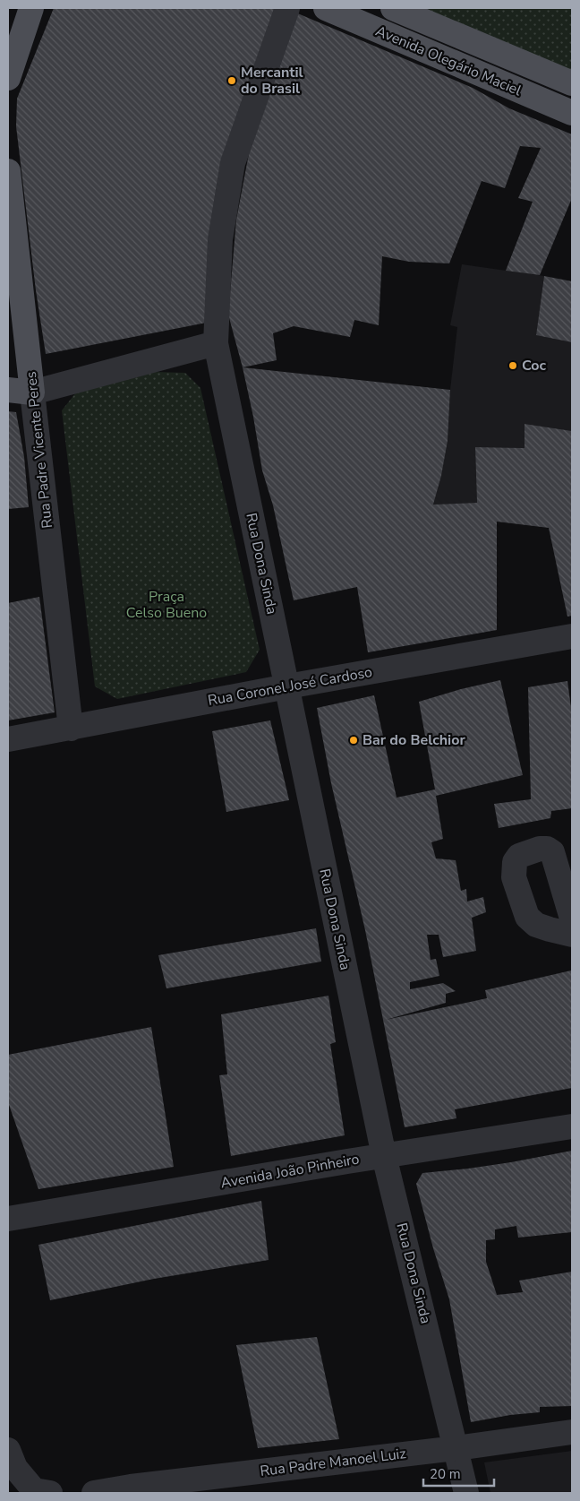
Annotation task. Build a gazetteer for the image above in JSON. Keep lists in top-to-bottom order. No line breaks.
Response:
{"streets":{"main road":["Avenida Olegário Maciel","Rua Padre Vicente Peres"],"street":["Rua Dona Sinda","Rua Coronel José Cardoso","Avenida João Pinheiro","Rua Padre Manoel Luiz"]},"crossings":[["Rua Padre Vicente Peres","Rua Coronel José Cardoso"],["Rua Dona Sinda","Rua Coronel José Cardoso"],["Rua Dona Sinda","Avenida João Pinheiro"],["Rua Dona Sinda","Rua Padre Manoel Luiz"]],"parks":["Praça Celso Bueno"],"places":["Mercantil do Brasil","Coc","Bar do Belchior"],"scale_bar":"20 m"}
